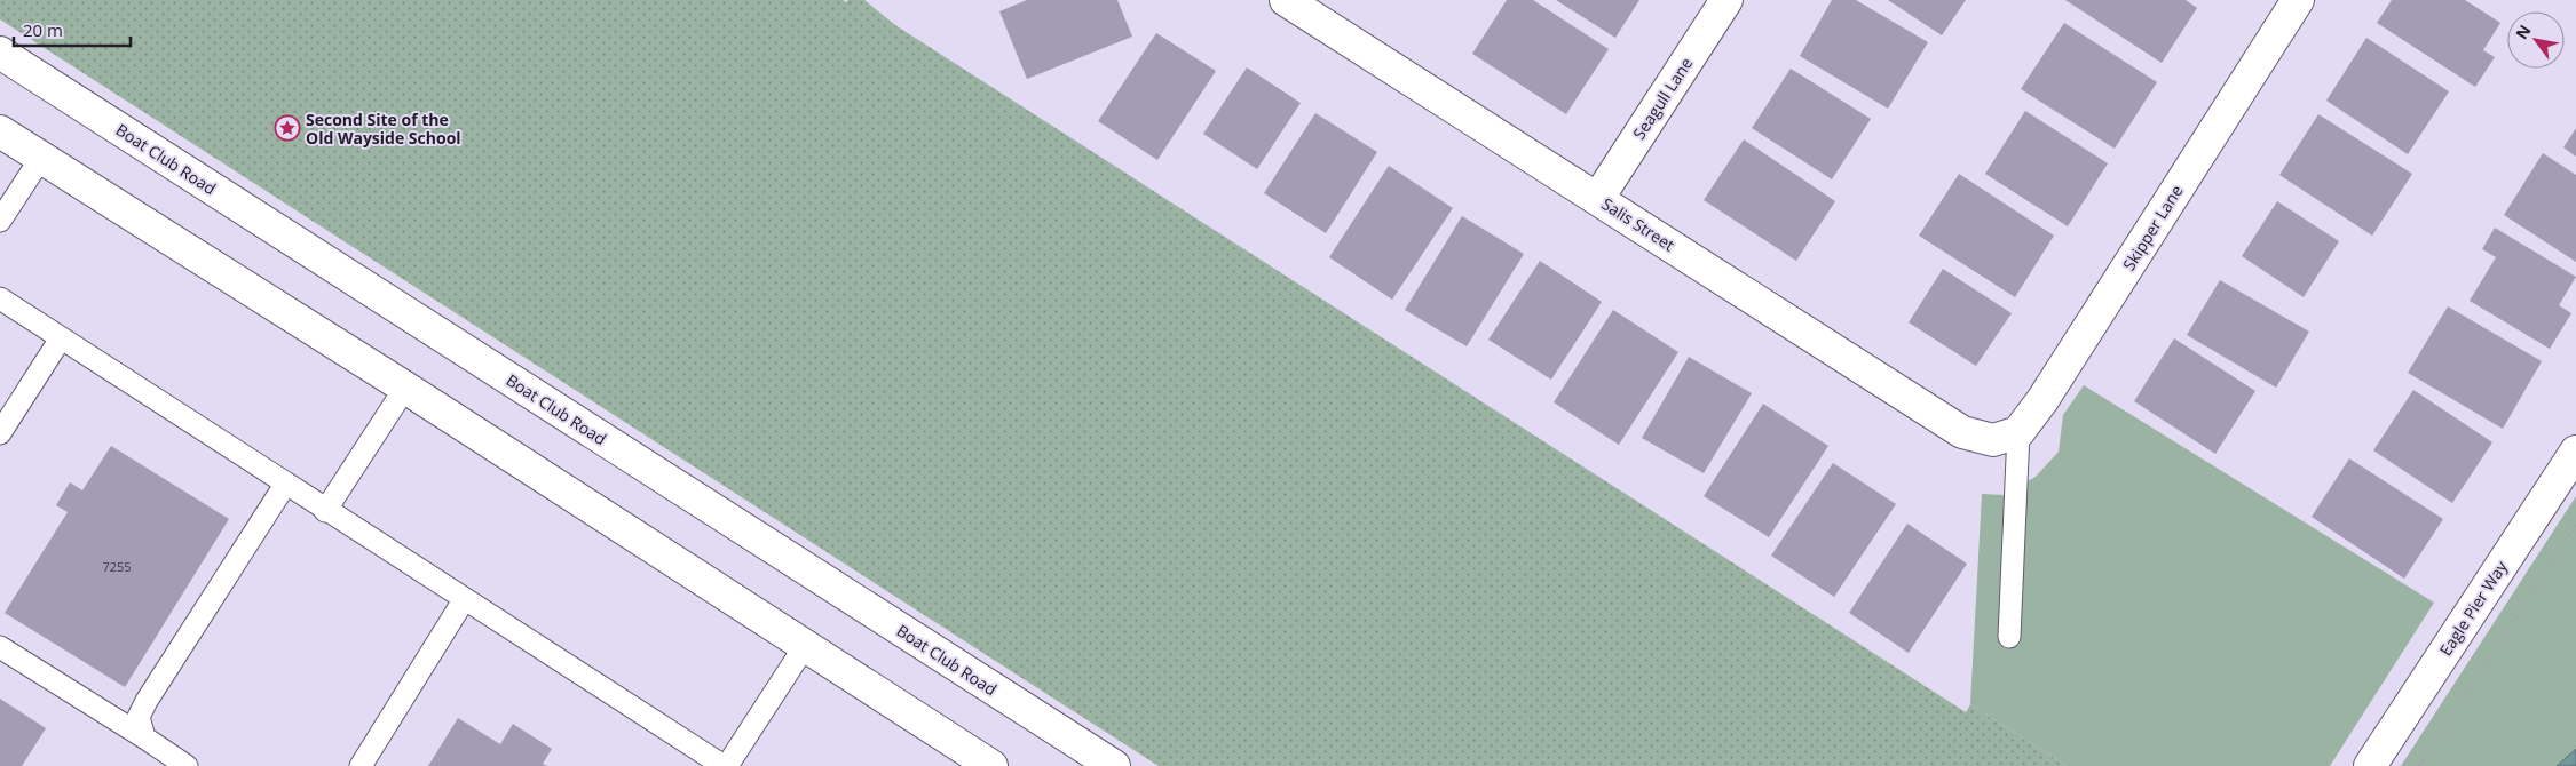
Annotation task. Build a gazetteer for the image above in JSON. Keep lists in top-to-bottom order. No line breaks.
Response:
{"streets":{"main road":["Seagull Lane","Boat Club Road","Salis Street","Skipper Lane","Eagle Pier Way"]},"crossings":[["Seagull Lane","Salis Street"],["Salis Street","Skipper Lane"]],"places":{"place":["Second Site of the Old Wayside School"]},"house_numbers":["7255"],"scale_bar":"20 m","north":"top left"}
